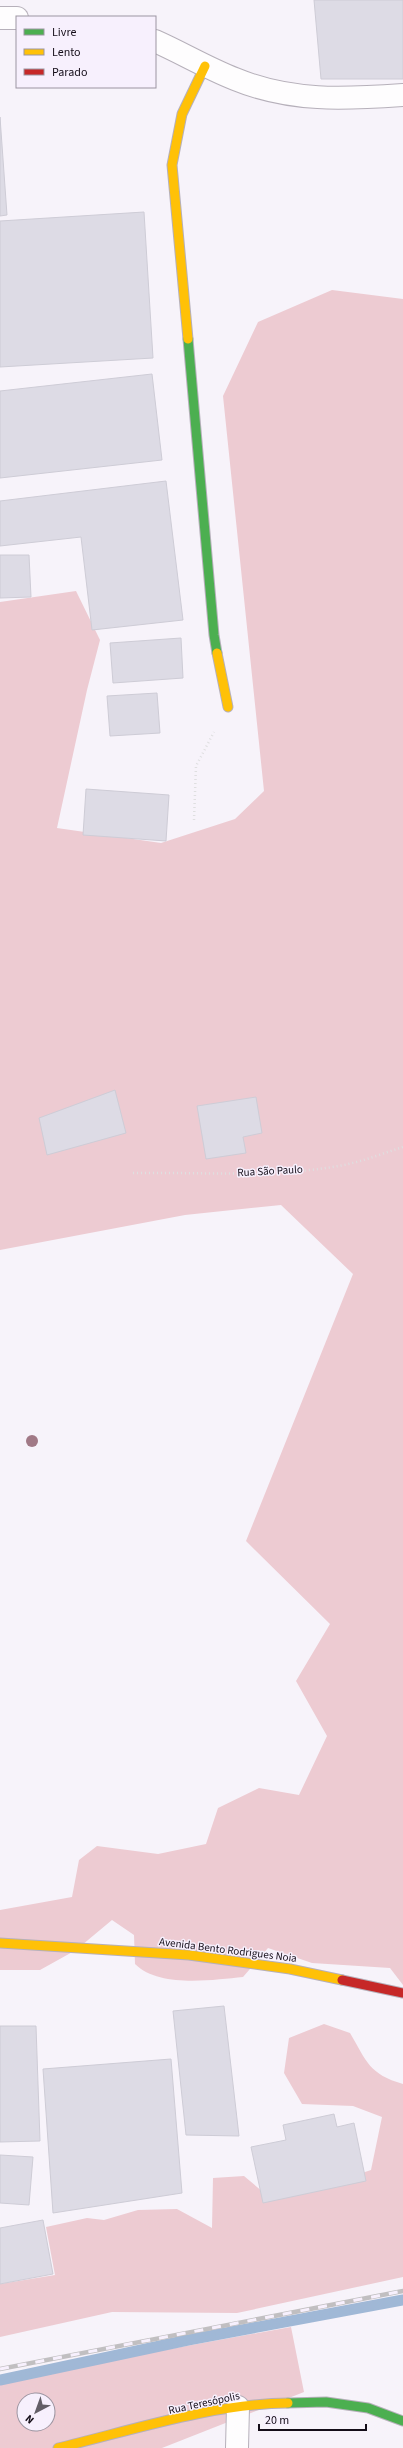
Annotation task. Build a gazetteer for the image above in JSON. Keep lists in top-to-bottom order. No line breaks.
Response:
{"streets":{"street":["Avenida Bento Rodrigues Noia","Rua Teresópolis"],"path":["Rua São Paulo"]},"legend":["Livre","Lento","Parado"],"scale_bar":"20 m","north":"bottom left"}
